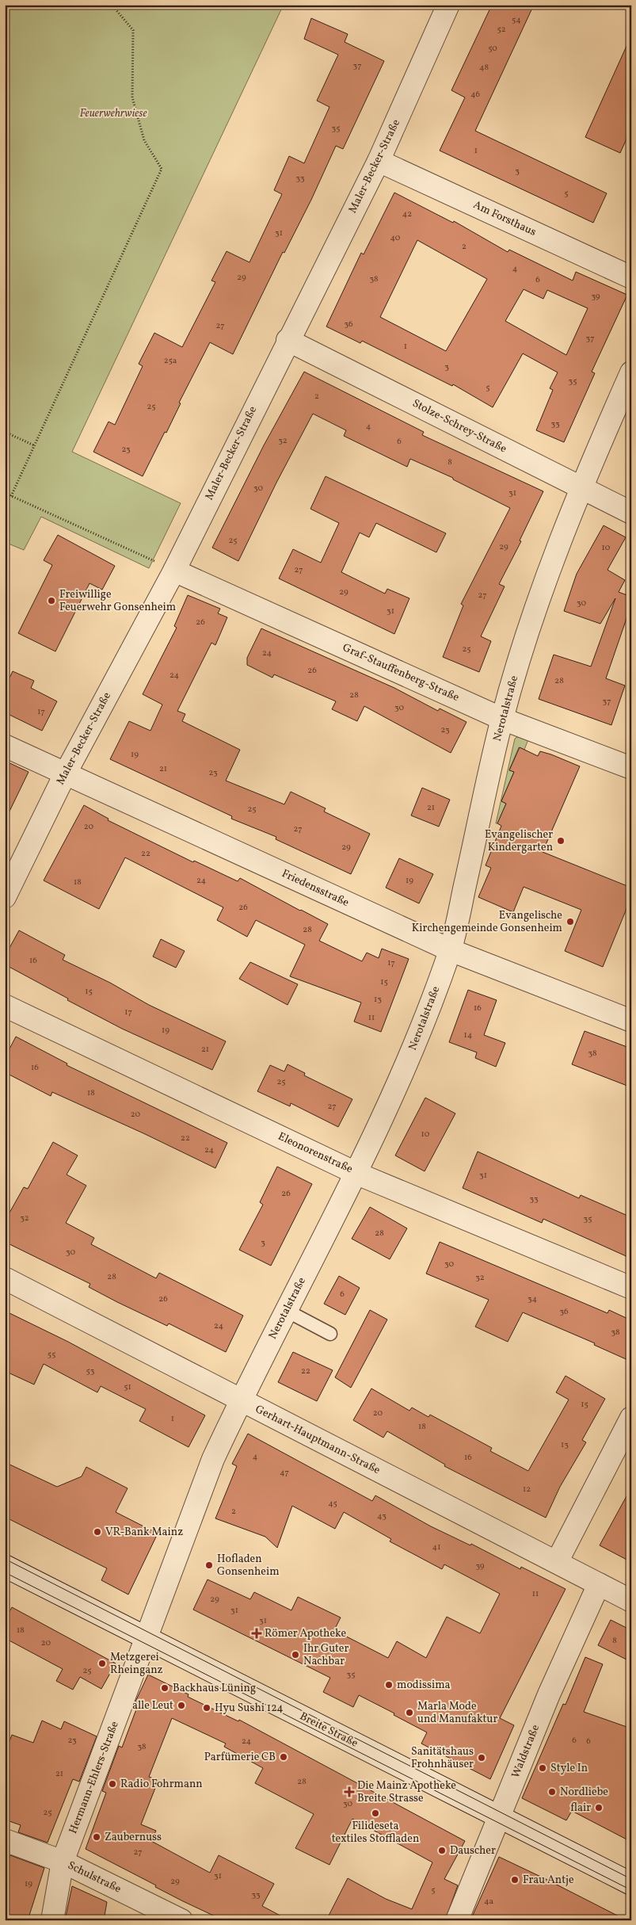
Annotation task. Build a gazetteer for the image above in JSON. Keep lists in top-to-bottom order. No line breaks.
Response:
{"streets":{"street":["Maler-Becker-Straße","Am Forsthaus","Stolze-Schrey-Straße","Graf-Stauffenberg-Straße","Nerotalstraße","Friedensstraße","Eleonorenstraße","Gerhart-Hauptmann-Straße","Breite Straße","Waldstraße","Hermann-Ehlers-Straße","Schulstraße"]},"crossings":[["Maler-Becker-Straße","Am Forsthaus"],["Maler-Becker-Straße","Stolze-Schrey-Straße"],["Maler-Becker-Straße","Graf-Stauffenberg-Straße"],["Maler-Becker-Straße","Friedensstraße"],["Stolze-Schrey-Straße","Nerotalstraße"],["Graf-Stauffenberg-Straße","Nerotalstraße"],["Nerotalstraße","Friedensstraße"],["Nerotalstraße","Eleonorenstraße"],["Nerotalstraße","Gerhart-Hauptmann-Straße"],["Nerotalstraße","Breite Straße"],["Nerotalstraße","Hermann-Ehlers-Straße"],["Gerhart-Hauptmann-Straße","Waldstraße"],["Breite Straße","Waldstraße"],["Breite Straße","Hermann-Ehlers-Straße"],["Hermann-Ehlers-Straße","Schulstraße"]],"parks":["Feuerwehrwiese"],"places":{"other":["Freiwillige Feuerwehr Gonsenheim","Evangelischer Kindergarten","Evangelische Kirchengemeinde Gonsenheim","VR-Bank Mainz","Hofladen Gonsenheim","Ihr Guter Nachbar","Metzgerei Rheinganz","modissima","Backhaus Lüning","alle Leut","Hyu Sushi 124","Marla Mode und Manufaktur","Parfümerie CB","Sanitätshaus Frohnhäuser","Style In","Radio Fohrmann","Nordliebe","flair","Filideseta textiles Stoffladen","Zaubernuss","Dauscher","Frau Antje"],"health":["Römer Apotheke","Die Mainz Apotheke Breite Strasse"]},"house_numbers":["54","52","50","37","48","46","35","1","3","33","5","42","31","40","2","4","29","38","6","39","36","27","37","1","25a","3","35","5","2","25","33","4","32","6","23","8","30","31","25","29","10","27","29","27","30","31","26","25","24","26","24","28","28","37","30","17","23","19","21","23","21","25","20","27","29","22","24","19","18","26","28","16","17","15","15","13","16","17","11","19","14","21","38","16","25","18","27","20","10","22","24","31","26","33","32","35","28","3","30","30","28","32","6","26","34","36","24","38","55","53","22","51","15","20","1","18","13","4","16","47","12","45","2","43","41","39","11","29","31","31","18","8","20","25","35","23","6","24","6","38","21","28","30","25","27","31","29","19","5","33","4a"]}
